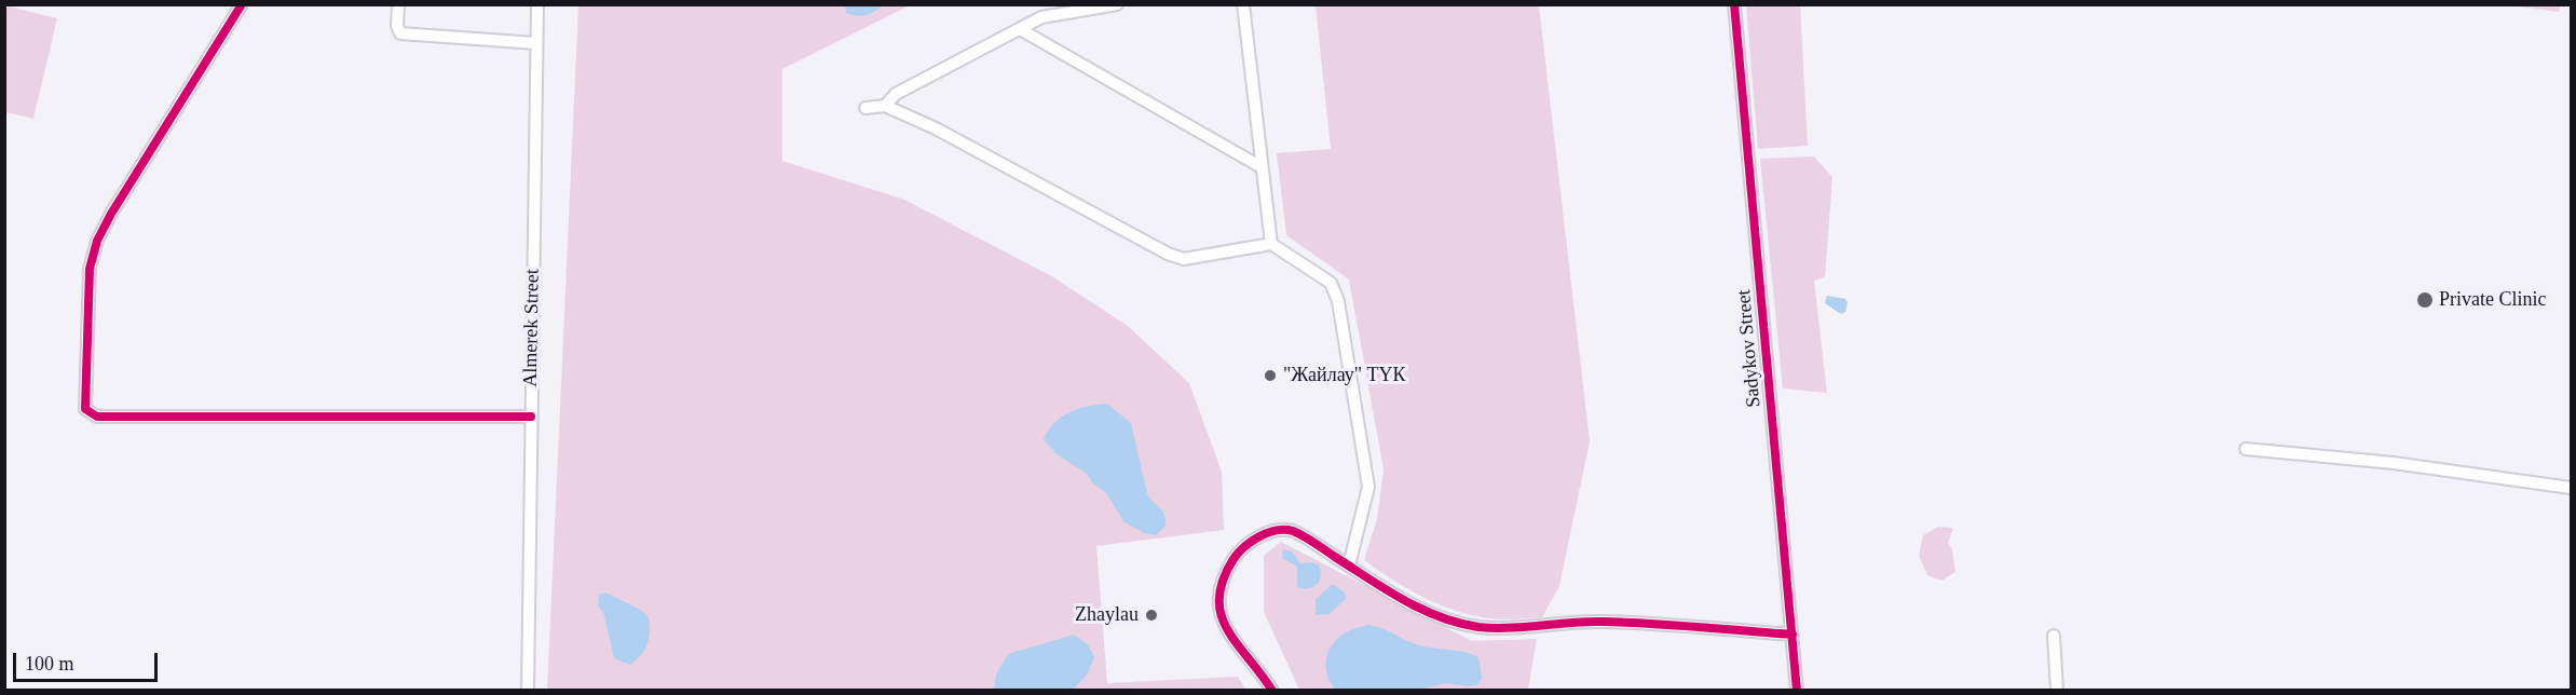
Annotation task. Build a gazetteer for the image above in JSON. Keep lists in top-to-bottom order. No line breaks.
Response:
{"streets":{"street":["Almerek Street","Sadykov Street"]},"places":["Private Clinic","\"Жайлау\" ТҮК","Zhaylau"],"scale_bar":"100 m"}
